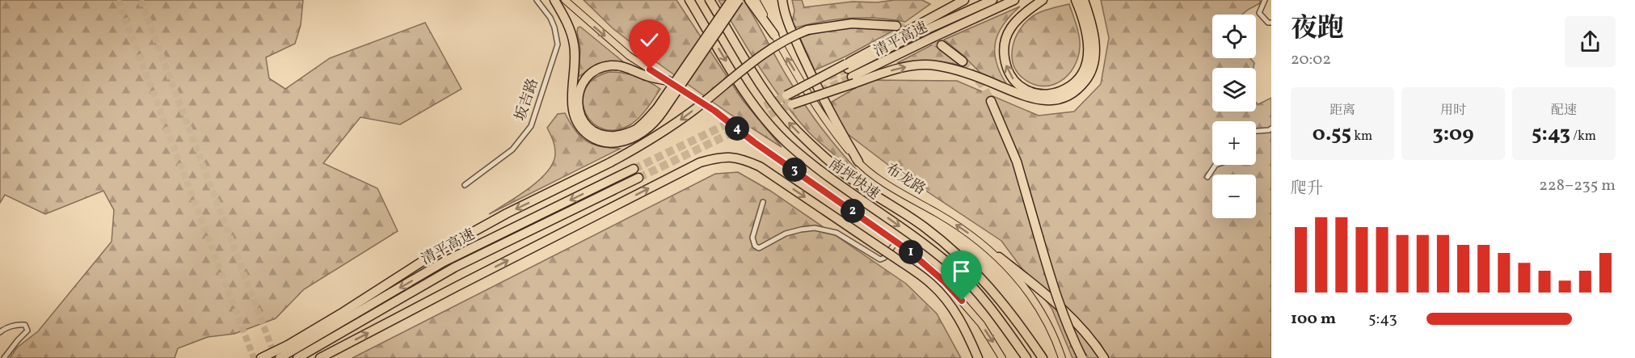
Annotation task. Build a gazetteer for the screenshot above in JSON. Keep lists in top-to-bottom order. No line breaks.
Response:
{"streets":{"highway":["清平高速","南坪快速"],"main road":["布龙路"],"street":["坂吉路"]},"page":{"heading":["夜跑","20:02"],"map_buttons":["+","−"],"stats":[["距离","0.55 km"],["用时","3:09"],["配速","5:43 /km"]],"pins":["4","3","2","1"],"chart":["爬升","228–235 m"],"list":[{"name":"100 m","note":"5:43"}]}}
